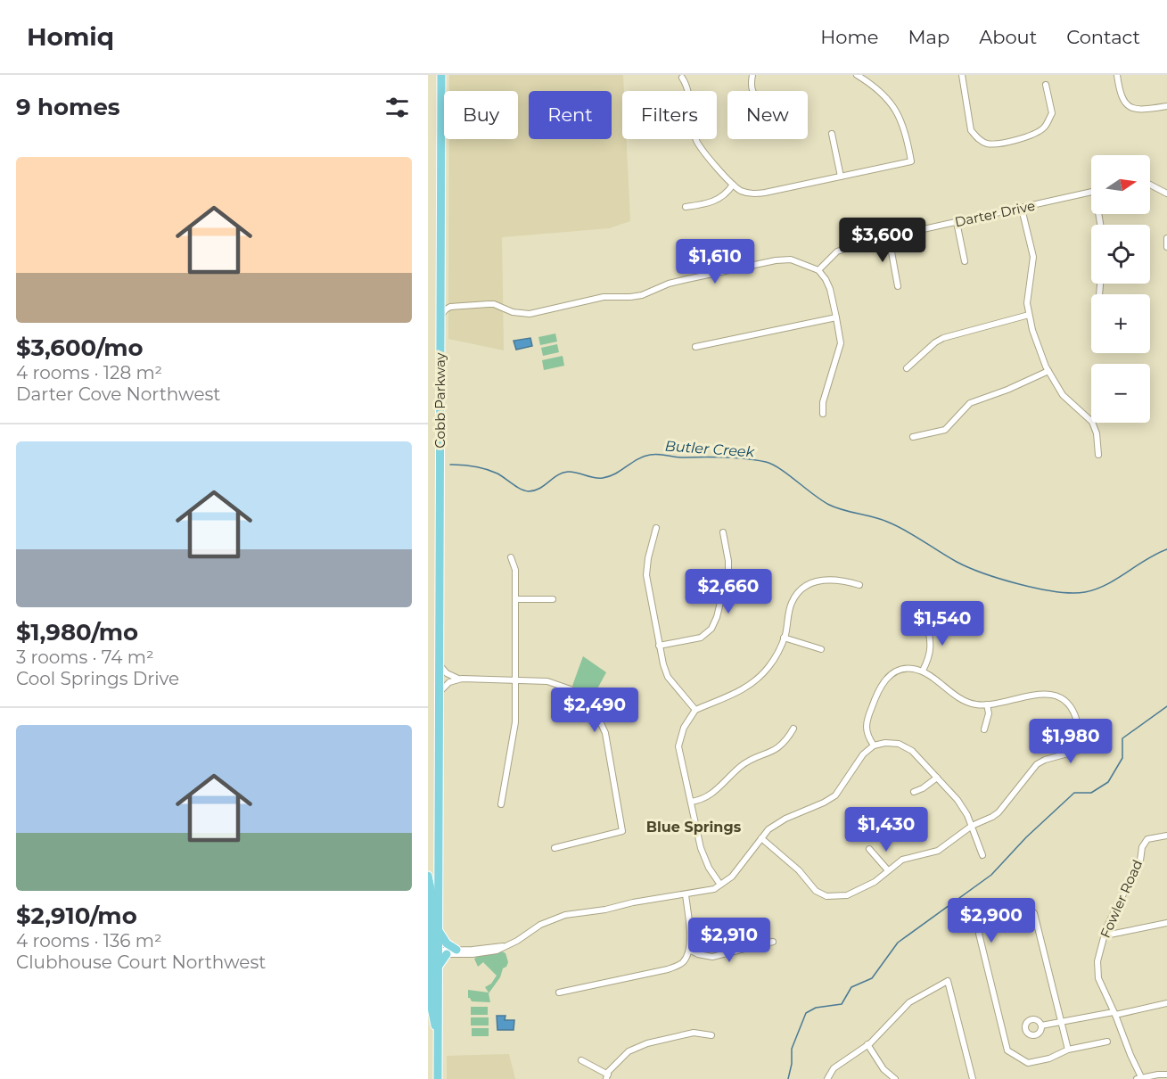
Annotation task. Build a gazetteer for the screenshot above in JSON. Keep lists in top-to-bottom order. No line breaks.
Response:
{"streets":{"main road":["Cobb Parkway"],"street":["Darter Drive","Fowler Road"]},"districts":["Blue Springs"],"water":["Butler Creek"],"north":"right","page":{"header":"Homiq","nav":["Home","Map","About","Contact"],"heading":"9 homes","chip":["Buy","Rent","Filters","New"],"list":[{"name":"$3,600/mo","note":"4 rooms · 128 m² · Darter Cove Northwest"},{"name":"$1,980/mo","note":"3 rooms · 74 m² · Cool Springs Drive"},{"name":"$2,910/mo","note":"4 rooms · 136 m² · Clubhouse Court Northwest"}],"map_buttons":["+","−"],"price":["$3,600","$1,610","$2,660","$1,540","$2,490","$1,980","$1,430","$2,900","$2,910"]}}
